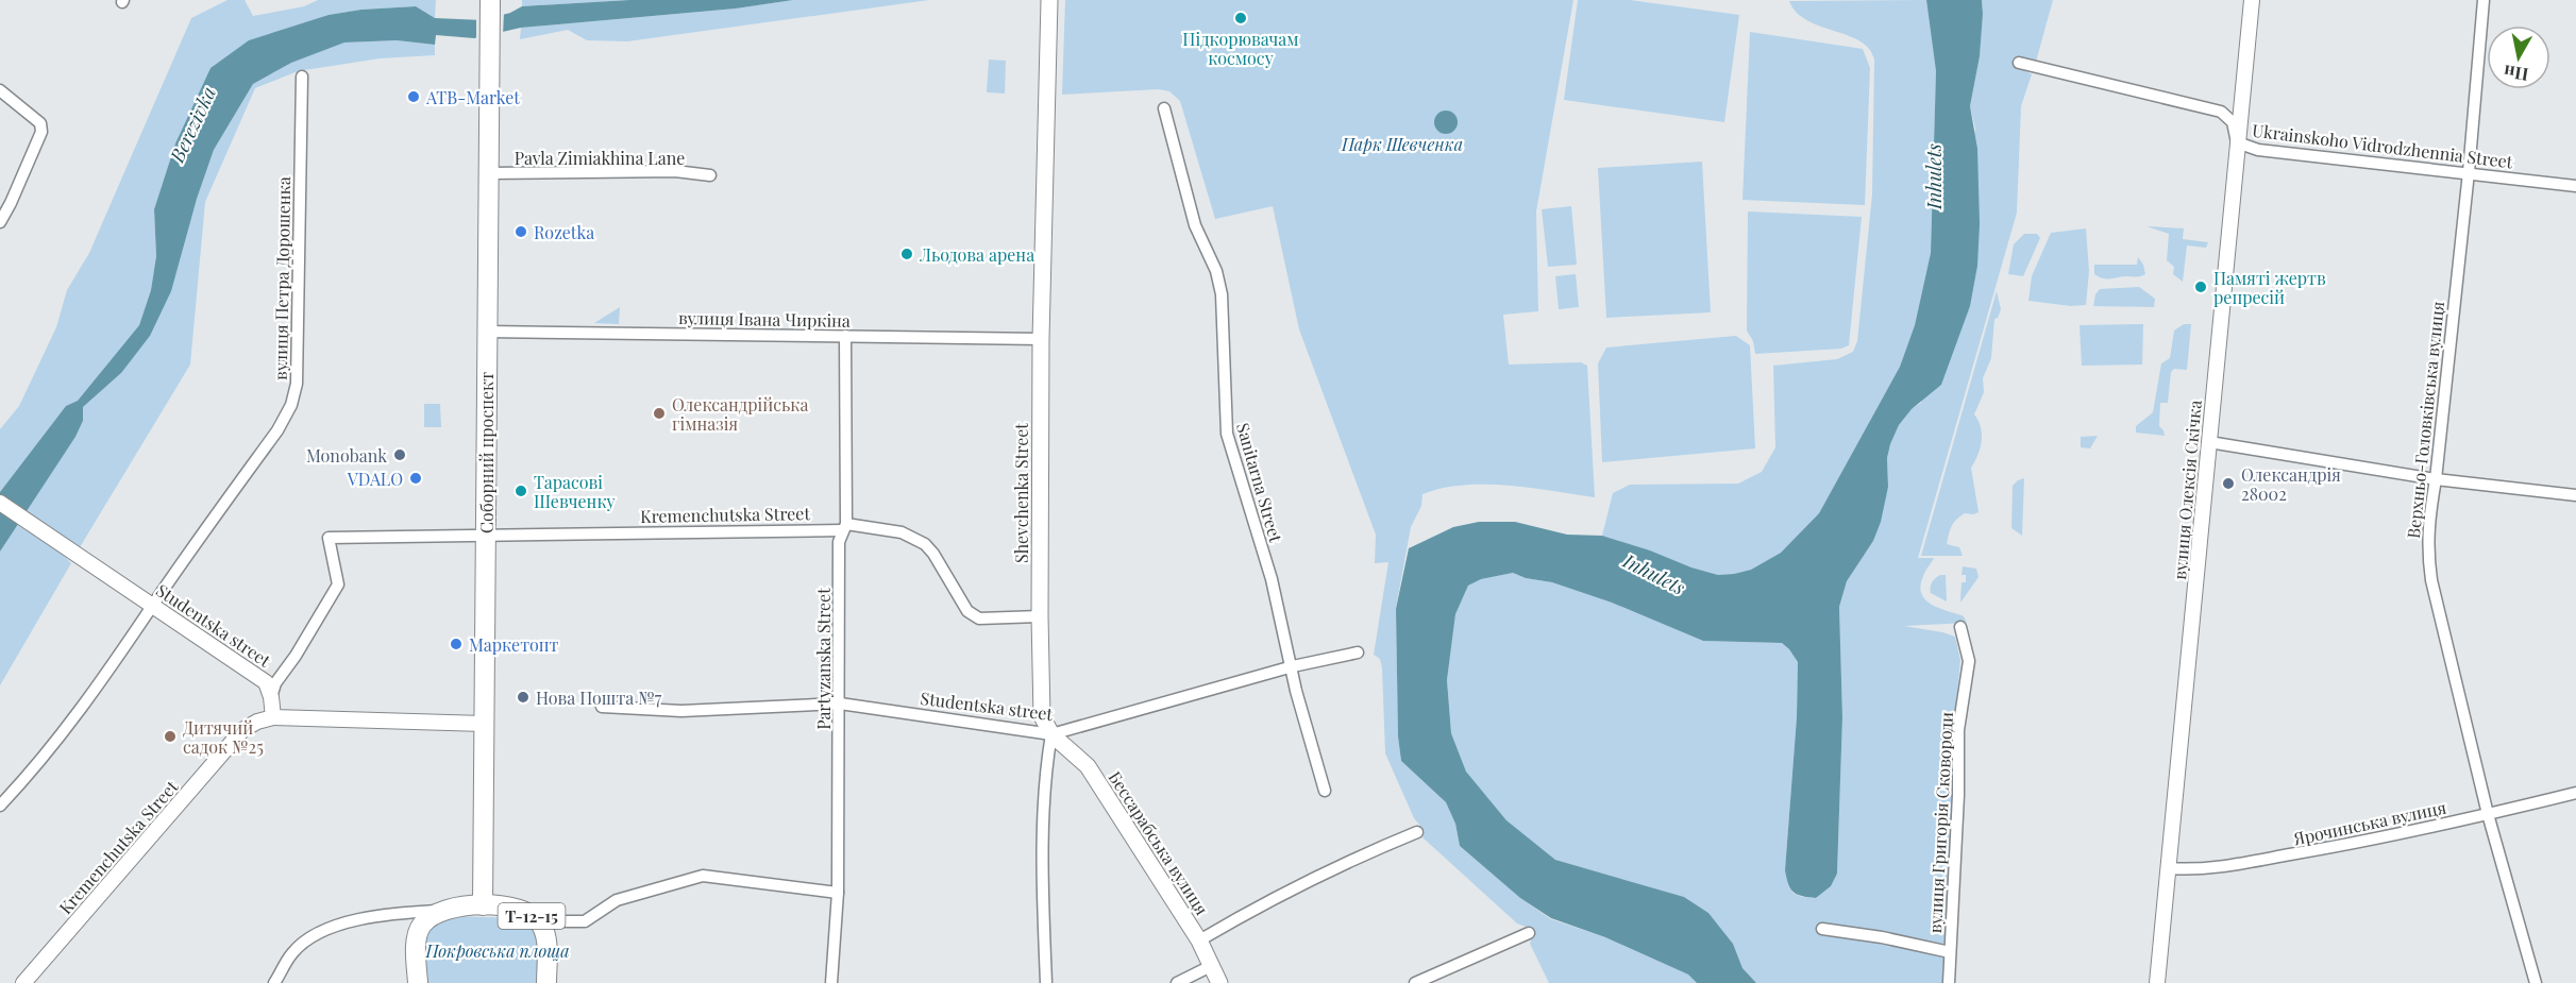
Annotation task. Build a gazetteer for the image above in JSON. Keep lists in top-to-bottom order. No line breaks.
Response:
{"streets":{"highway":["Соборний проспект","Т-12-15"],"main road":["Shevchenka Street","Бессарабська вулиця"],"street":["Ukrainskoho Vidrodzhennia Street","Pavla Zimiakhina Lane","вулиця Петра Дорошенка","вулиця Івана Чиркіна","Верхньо-Головківська вулиця","Sanitarna Street","вулиця Олексія Скічка","Kremenchutska Street","Studentska street","Partyzanska Street","вулиця Григорія Сковороди","Ярочинська вулиця"]},"crossings":[["Ukrainskoho Vidrodzhennia Street","Верхньо-Головківська вулиця"],["Ukrainskoho Vidrodzhennia Street","вулиця Олексія Скічка"],["Pavla Zimiakhina Lane","Соборний проспект"],["вулиця Петра Дорошенка","Studentska street"],["вулиця Івана Чиркіна","Соборний проспект"],["вулиця Івана Чиркіна","Shevchenka Street"],["вулиця Івана Чиркіна","Partyzanska Street"],["Верхньо-Головківська вулиця","Ярочинська вулиця"],["Соборний проспект","Kremenchutska Street"],["Соборний проспект","Т-12-15"],["Sanitarna Street","Studentska street"],["вулиця Олексія Скічка","Ярочинська вулиця"],["Shevchenka Street","Kremenchutska Street"],["Shevchenka Street","Studentska street"],["Shevchenka Street","Бессарабська вулиця"],["Kremenchutska Street","Studentska street"],["Kremenchutska Street","Partyzanska Street"],["Studentska street","Partyzanska Street"],["Studentska street","Бессарабська вулиця"]],"water":["Berezivka","Inhulets"],"parks":["Парк Шевченка","Покровська площа"],"places":["Підкорювачам космосу","ATB-Market","Rozetka","Льодова арена","Памяті жертв репресій","Олександрійська гімназія","Monobank","VDALO","Олександрія 28002","Тарасові Шевченку","Маркетопт","Нова Пошта №7","Дитячий садок №25"],"north":"bottom"}
